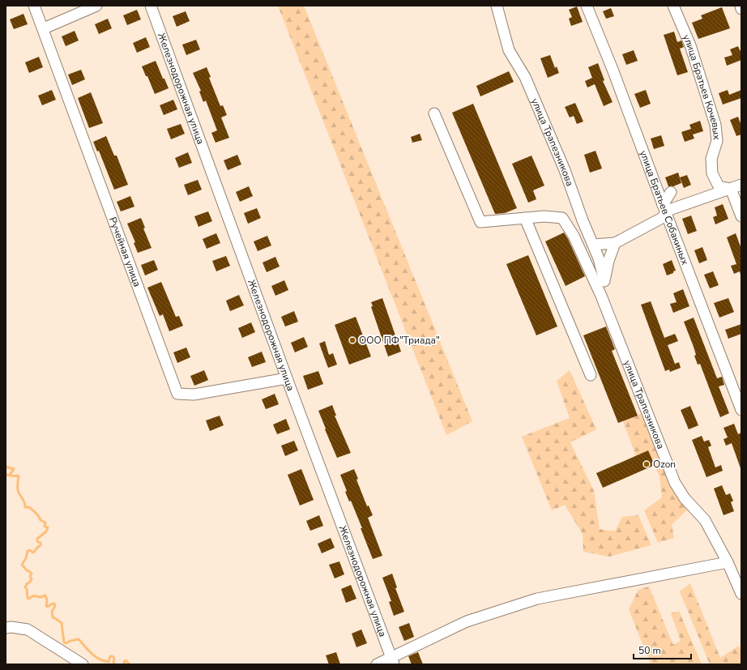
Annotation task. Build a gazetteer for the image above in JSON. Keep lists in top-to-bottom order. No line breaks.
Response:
{"streets":{"street":["улица Братьев Кочевых","Железнодорожная улица","улица Трапезникова","улица Братьев Собакиных","Ручейная улица"]},"crossings":[["Железнодорожная улица","Ручейная улица"]],"places":["ООО ПФ\"Триада\"","Ozon"],"scale_bar":"50 m"}
